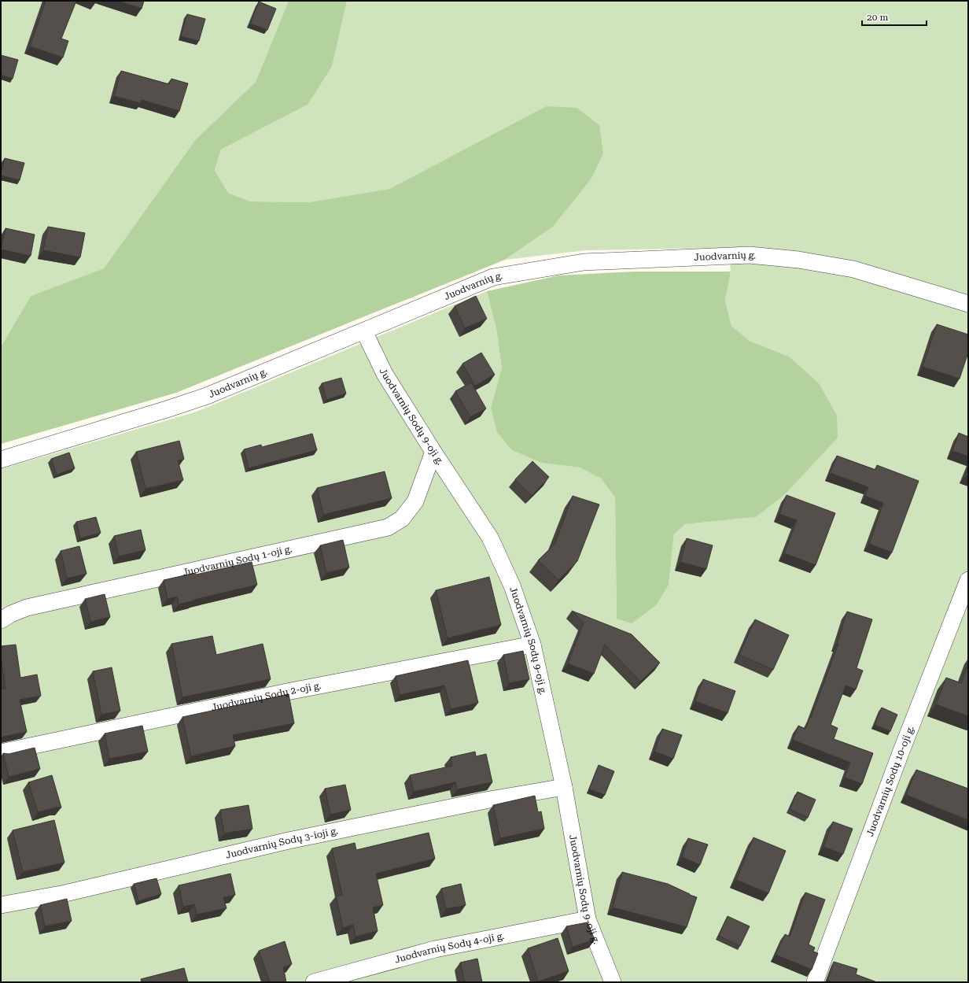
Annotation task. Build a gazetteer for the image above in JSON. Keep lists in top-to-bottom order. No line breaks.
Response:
{"streets":{"street":["Juodvarnių g.","Juodvarnių Sodų 9-oji g.","Juodvarnių Sodų 1-oji g.","Juodvarnių Sodų 2-oji g.","Juodvarnių Sodų 10-oji g.","Juodvarnių Sodų 3-ioji g.","Juodvarnių Sodų 4-oji g."]},"crossings":[["Juodvarnių g.","Juodvarnių Sodų 9-oji g."],["Juodvarnių Sodų 9-oji g.","Juodvarnių Sodų 1-oji g."],["Juodvarnių Sodų 9-oji g.","Juodvarnių Sodų 2-oji g."],["Juodvarnių Sodų 9-oji g.","Juodvarnių Sodų 3-ioji g."],["Juodvarnių Sodų 9-oji g.","Juodvarnių Sodų 4-oji g."]],"scale_bar":"20 m"}
